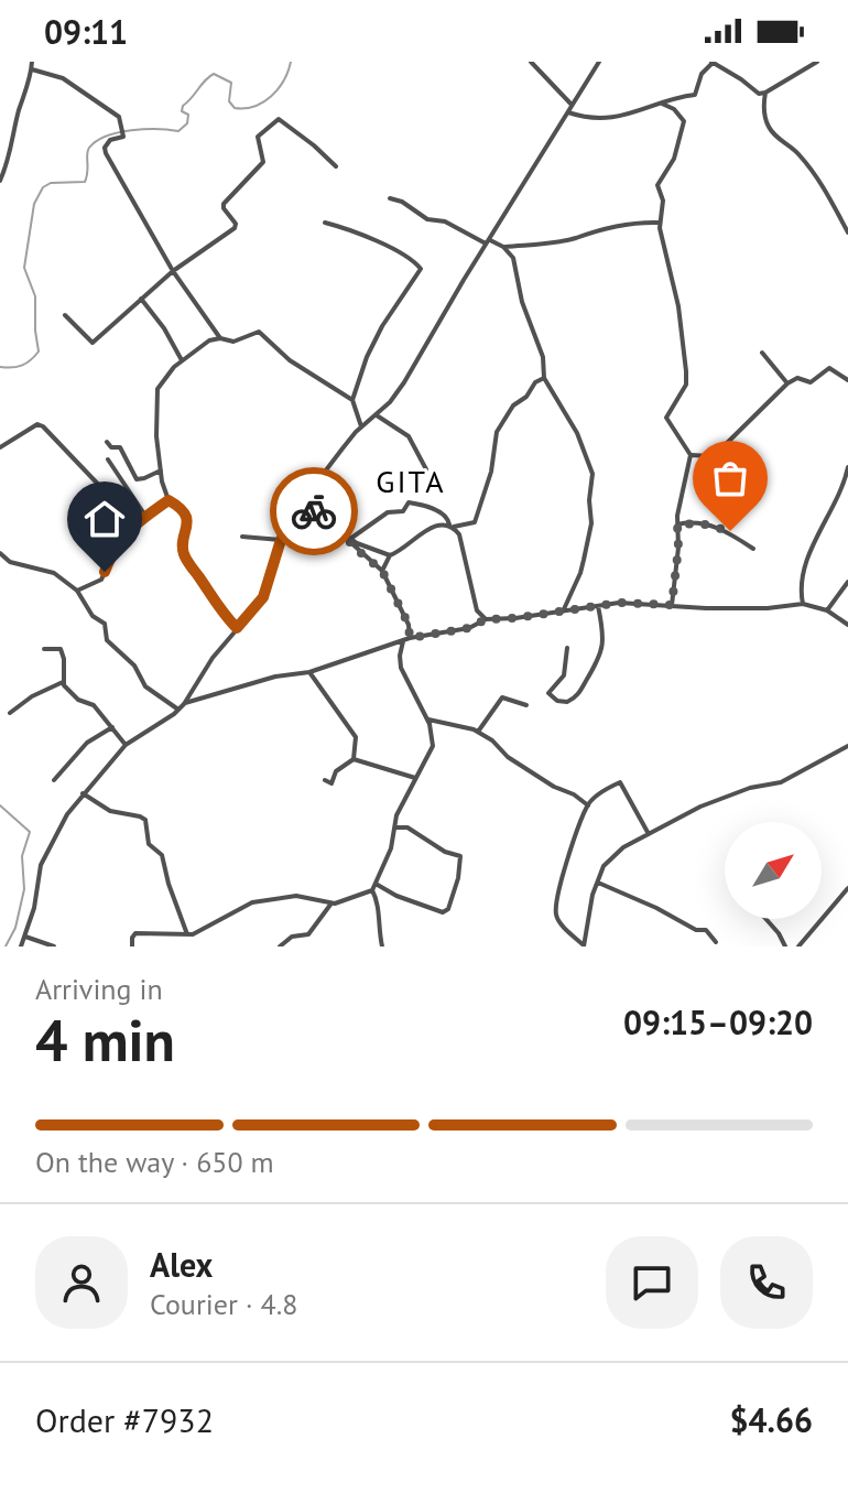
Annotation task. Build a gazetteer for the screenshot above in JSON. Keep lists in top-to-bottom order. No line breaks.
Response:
{"districts":["GITA"],"north":"top right","page":{"status":"09:11","heading":["4 min","Arriving in","09:15–09:20"],"panel":["Alex","Courier · 4.8","Order #7932","$4.66"],"bar":"On the way · 650 m"}}
